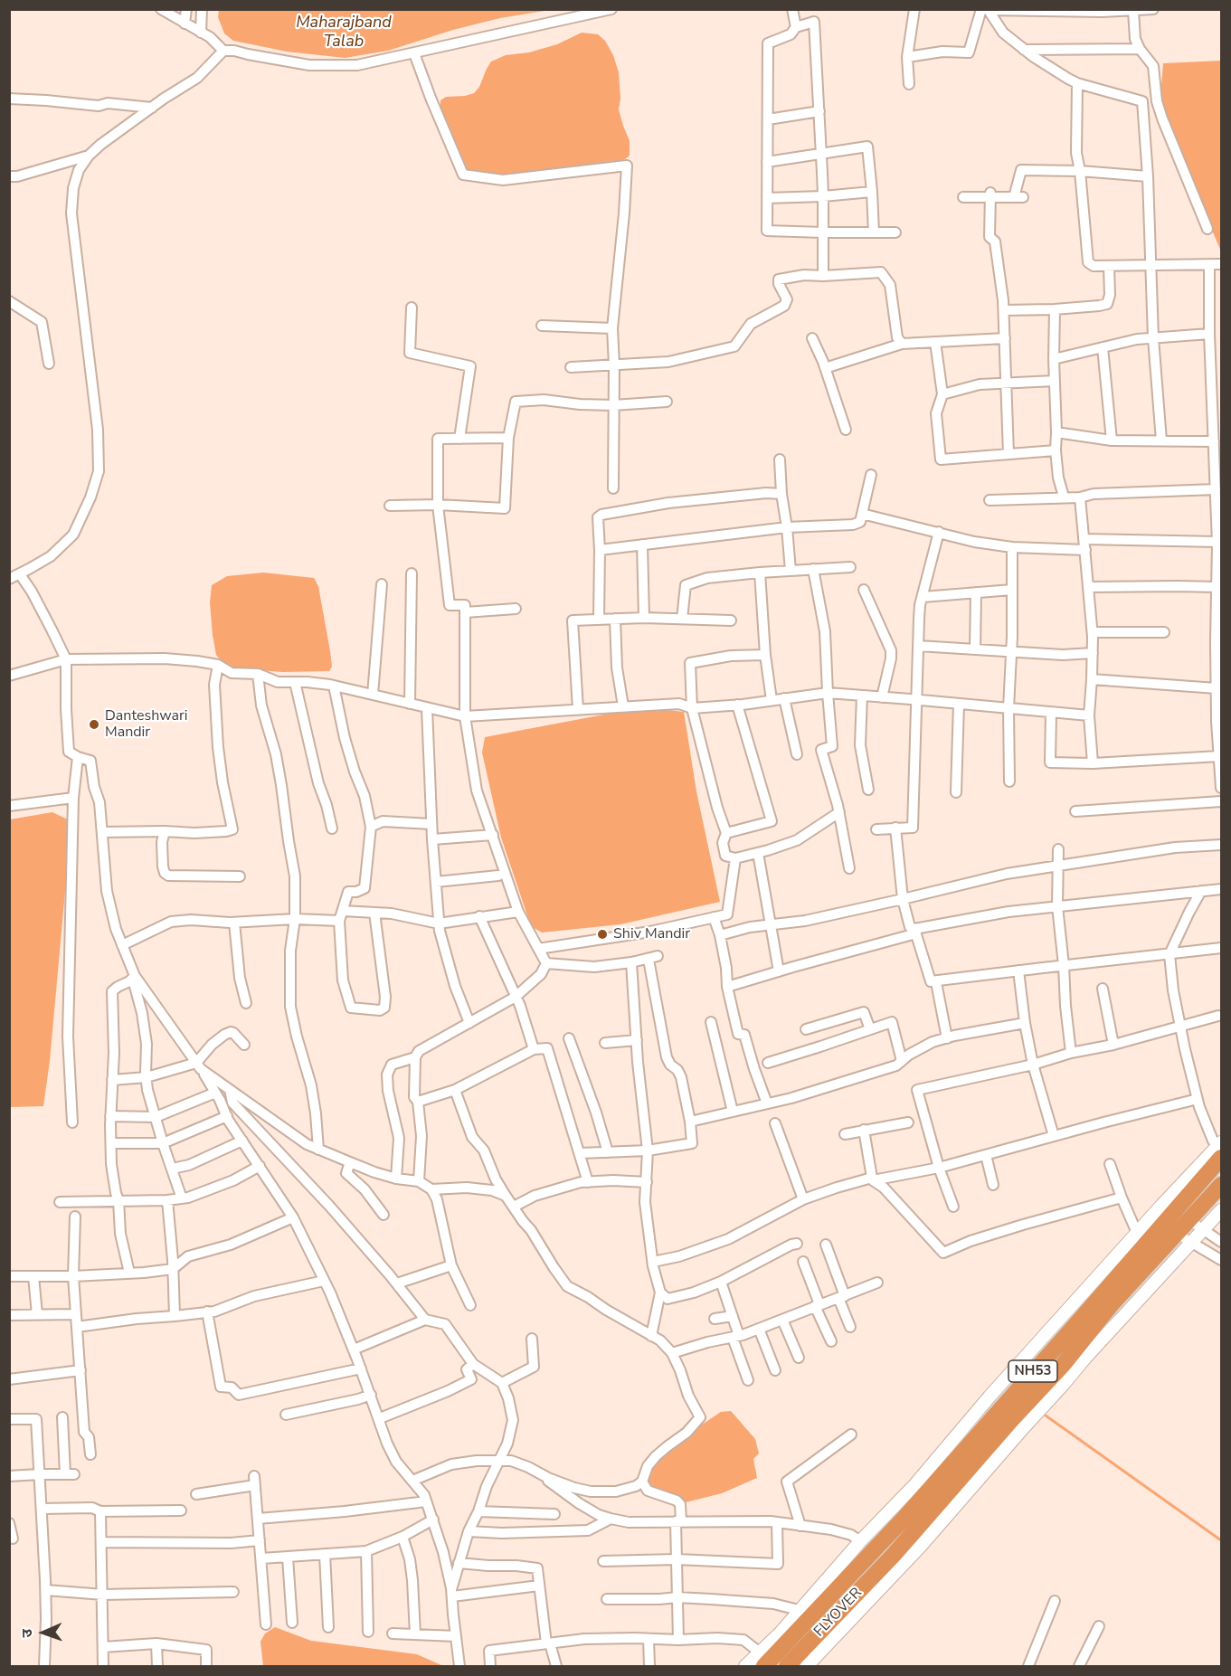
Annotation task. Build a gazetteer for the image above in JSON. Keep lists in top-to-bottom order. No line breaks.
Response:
{"streets":{"highway":["NH53","FLYOVER"]},"crossings":[["NH53","FLYOVER"]],"water":["Maharajband Talab"],"places":["Danteshwari Mandir","Shiv Mandir"],"north":"left"}
